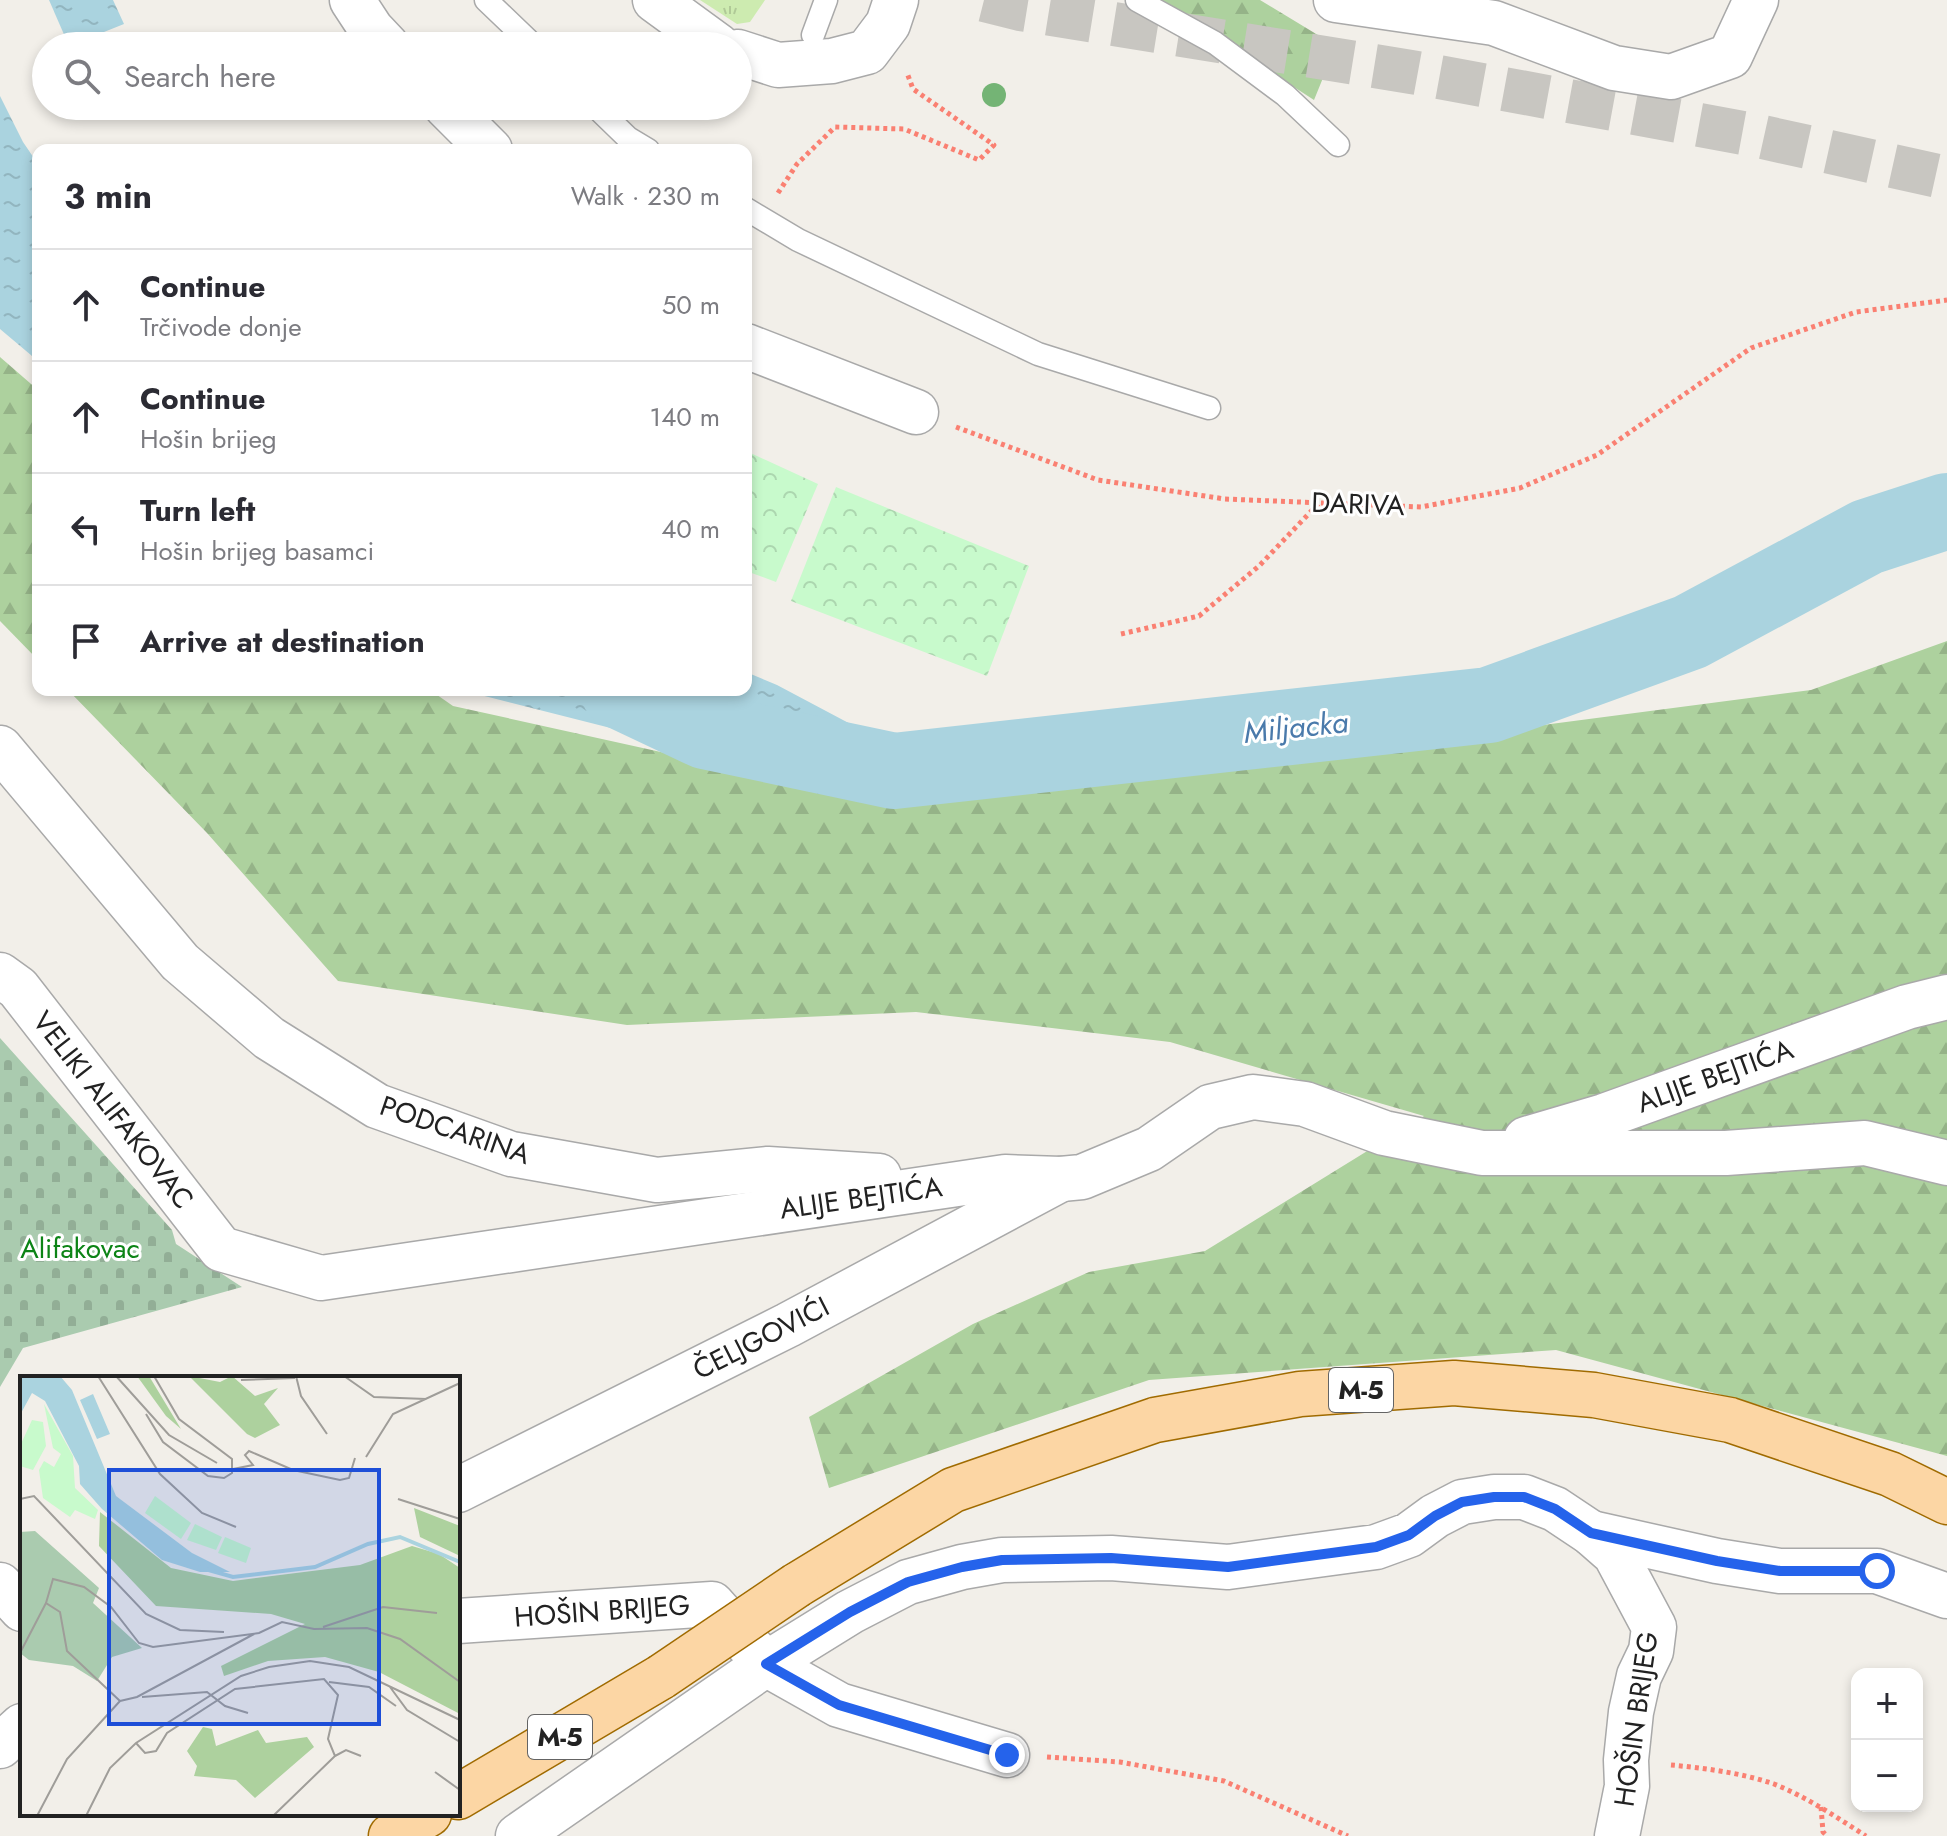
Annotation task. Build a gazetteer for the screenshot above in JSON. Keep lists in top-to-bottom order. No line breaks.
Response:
{"streets":{"main road":["M-5"],"street":["ALIJE BEJTIĆA","VELIKI ALIFAKOVAC","PODCARINA","ČELJGOVIĆI","HOŠIN BRIJEG"],"path":["DARIVA"]},"crossings":[["ALIJE BEJTIĆA","VELIKI ALIFAKOVAC"],["ALIJE BEJTIĆA","PODCARINA"],["ALIJE BEJTIĆA","ČELJGOVIĆI"]],"water":["Miljacka"],"parks":["Alifakovac"],"page":{"search":"Search here","heading":["3 min","Walk · 230 m"],"list":[["Continue","Trčivode donje","50 m"],["Continue","Hošin brijeg","140 m"],["Turn left","Hošin brijeg basamci","40 m"],"Arrive at destination"],"map_buttons":["+","−"]}}
